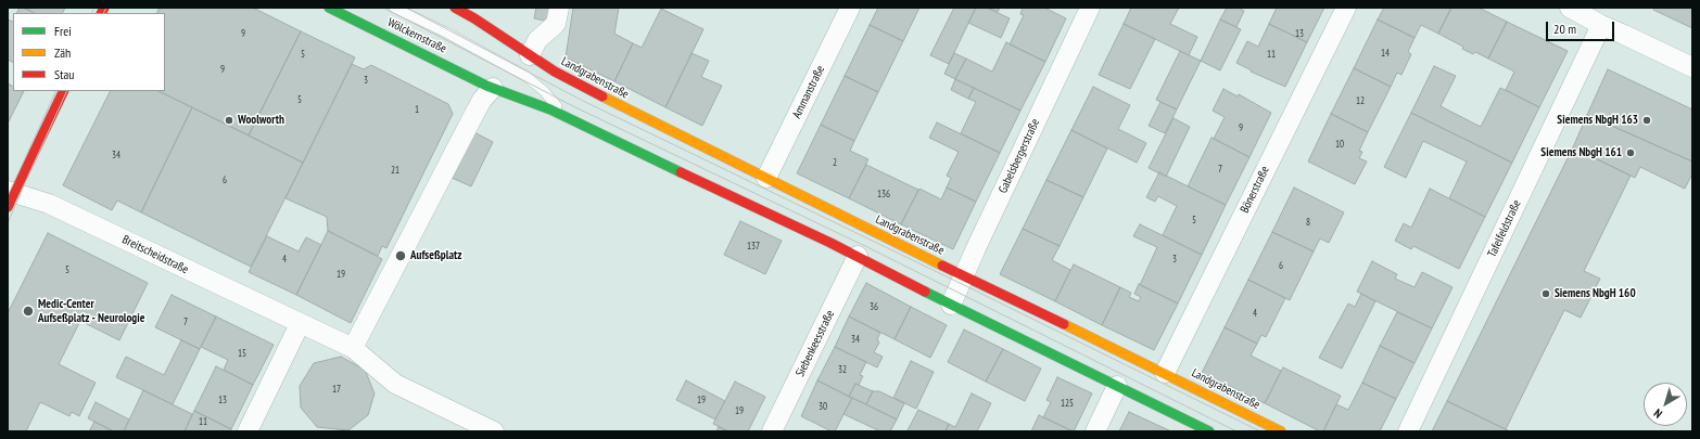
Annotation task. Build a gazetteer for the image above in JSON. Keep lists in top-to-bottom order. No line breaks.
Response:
{"streets":{"main road":["Wölckernstraße","Landgrabenstraße"],"street":["Ammanstraße","Gabelsbergerstraße","Bönerstraße","Tafelfeldstraße","Breitscheidstraße","Siebenkeesstraße"]},"crossings":[["Landgrabenstraße","Ammanstraße"],["Landgrabenstraße","Gabelsbergerstraße"],["Landgrabenstraße","Bönerstraße"]],"places":["Woolworth","Siemens NbgH 163","Siemens NbgH 161","Aufseßplatz","Siemens NbgH 160","Medic-Center Aufseßplatz - Neurologie"],"house_numbers":["9","13","14","5","11","9","3","5","12","1","9","10","34","2","7","21","6","136","5","8","137","4","3","6","5","19","36","4","7","34","15","32","17","13","19","125","30","19","11"],"legend":["Frei","Zäh","Stau"],"scale_bar":"20 m","north":"bottom left"}
